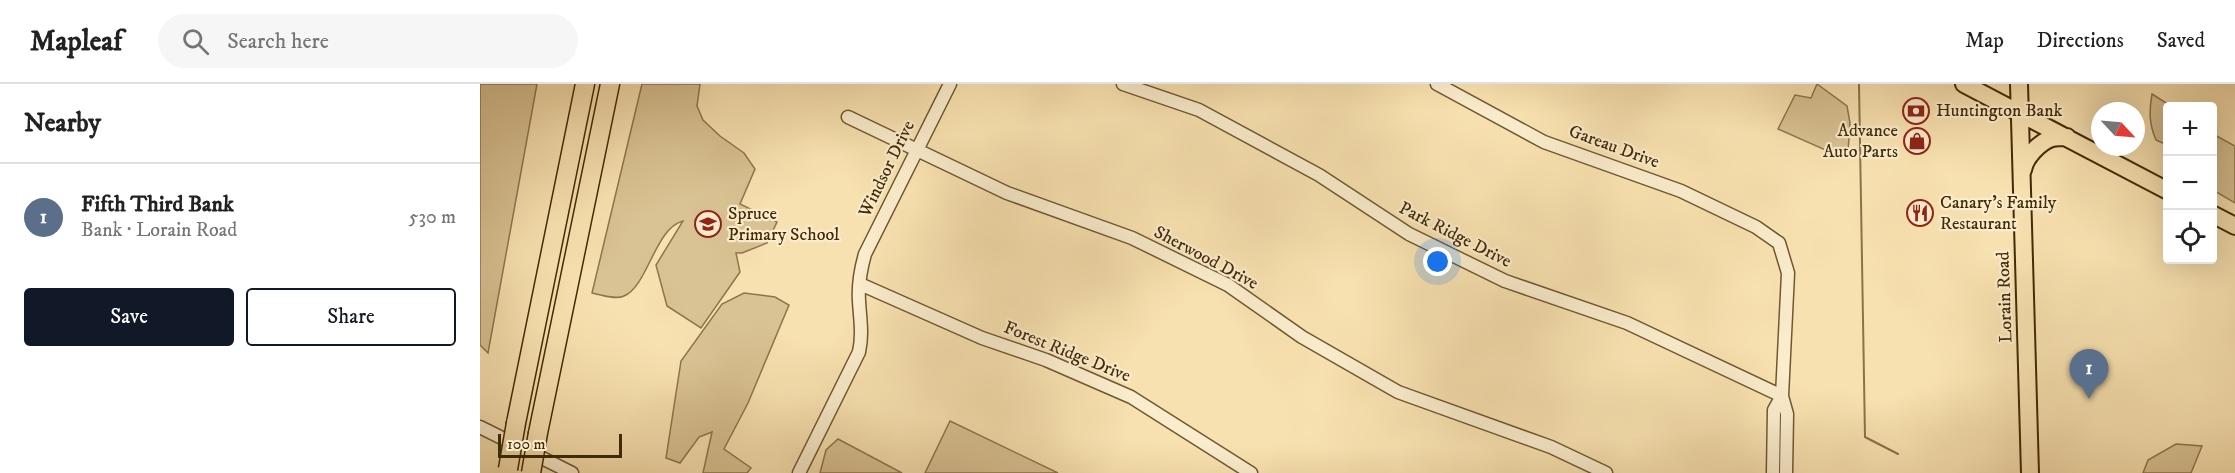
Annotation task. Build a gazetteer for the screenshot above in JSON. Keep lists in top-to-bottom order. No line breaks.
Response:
{"streets":{"main road":["Lorain Road"],"street":["Gareau Drive","Windsor Drive","Park Ridge Drive","Sherwood Drive","Forest Ridge Drive"]},"crossings":[["Gareau Drive","Park Ridge Drive"],["Windsor Drive","Sherwood Drive"],["Windsor Drive","Forest Ridge Drive"]],"places":{"bank":["Huntington Bank"],"shop":["Advance Auto Parts"],"restaurant":["Canary's Family Restaurant"],"school or university":["Spruce Primary School"]},"scale_bar":"100 m","north":"bottom right","page":{"header":"Mapleaf","search":"Search here","nav":["Map","Directions","Saved"],"heading":"Nearby","map_buttons":["+","−"],"list":[{"mark":"1","name":"Fifth Third Bank","note":"Bank · Lorain Road","value":"530 m"}],"buttons":["Save","Share"],"pins":"1","scale":"100 m"}}
